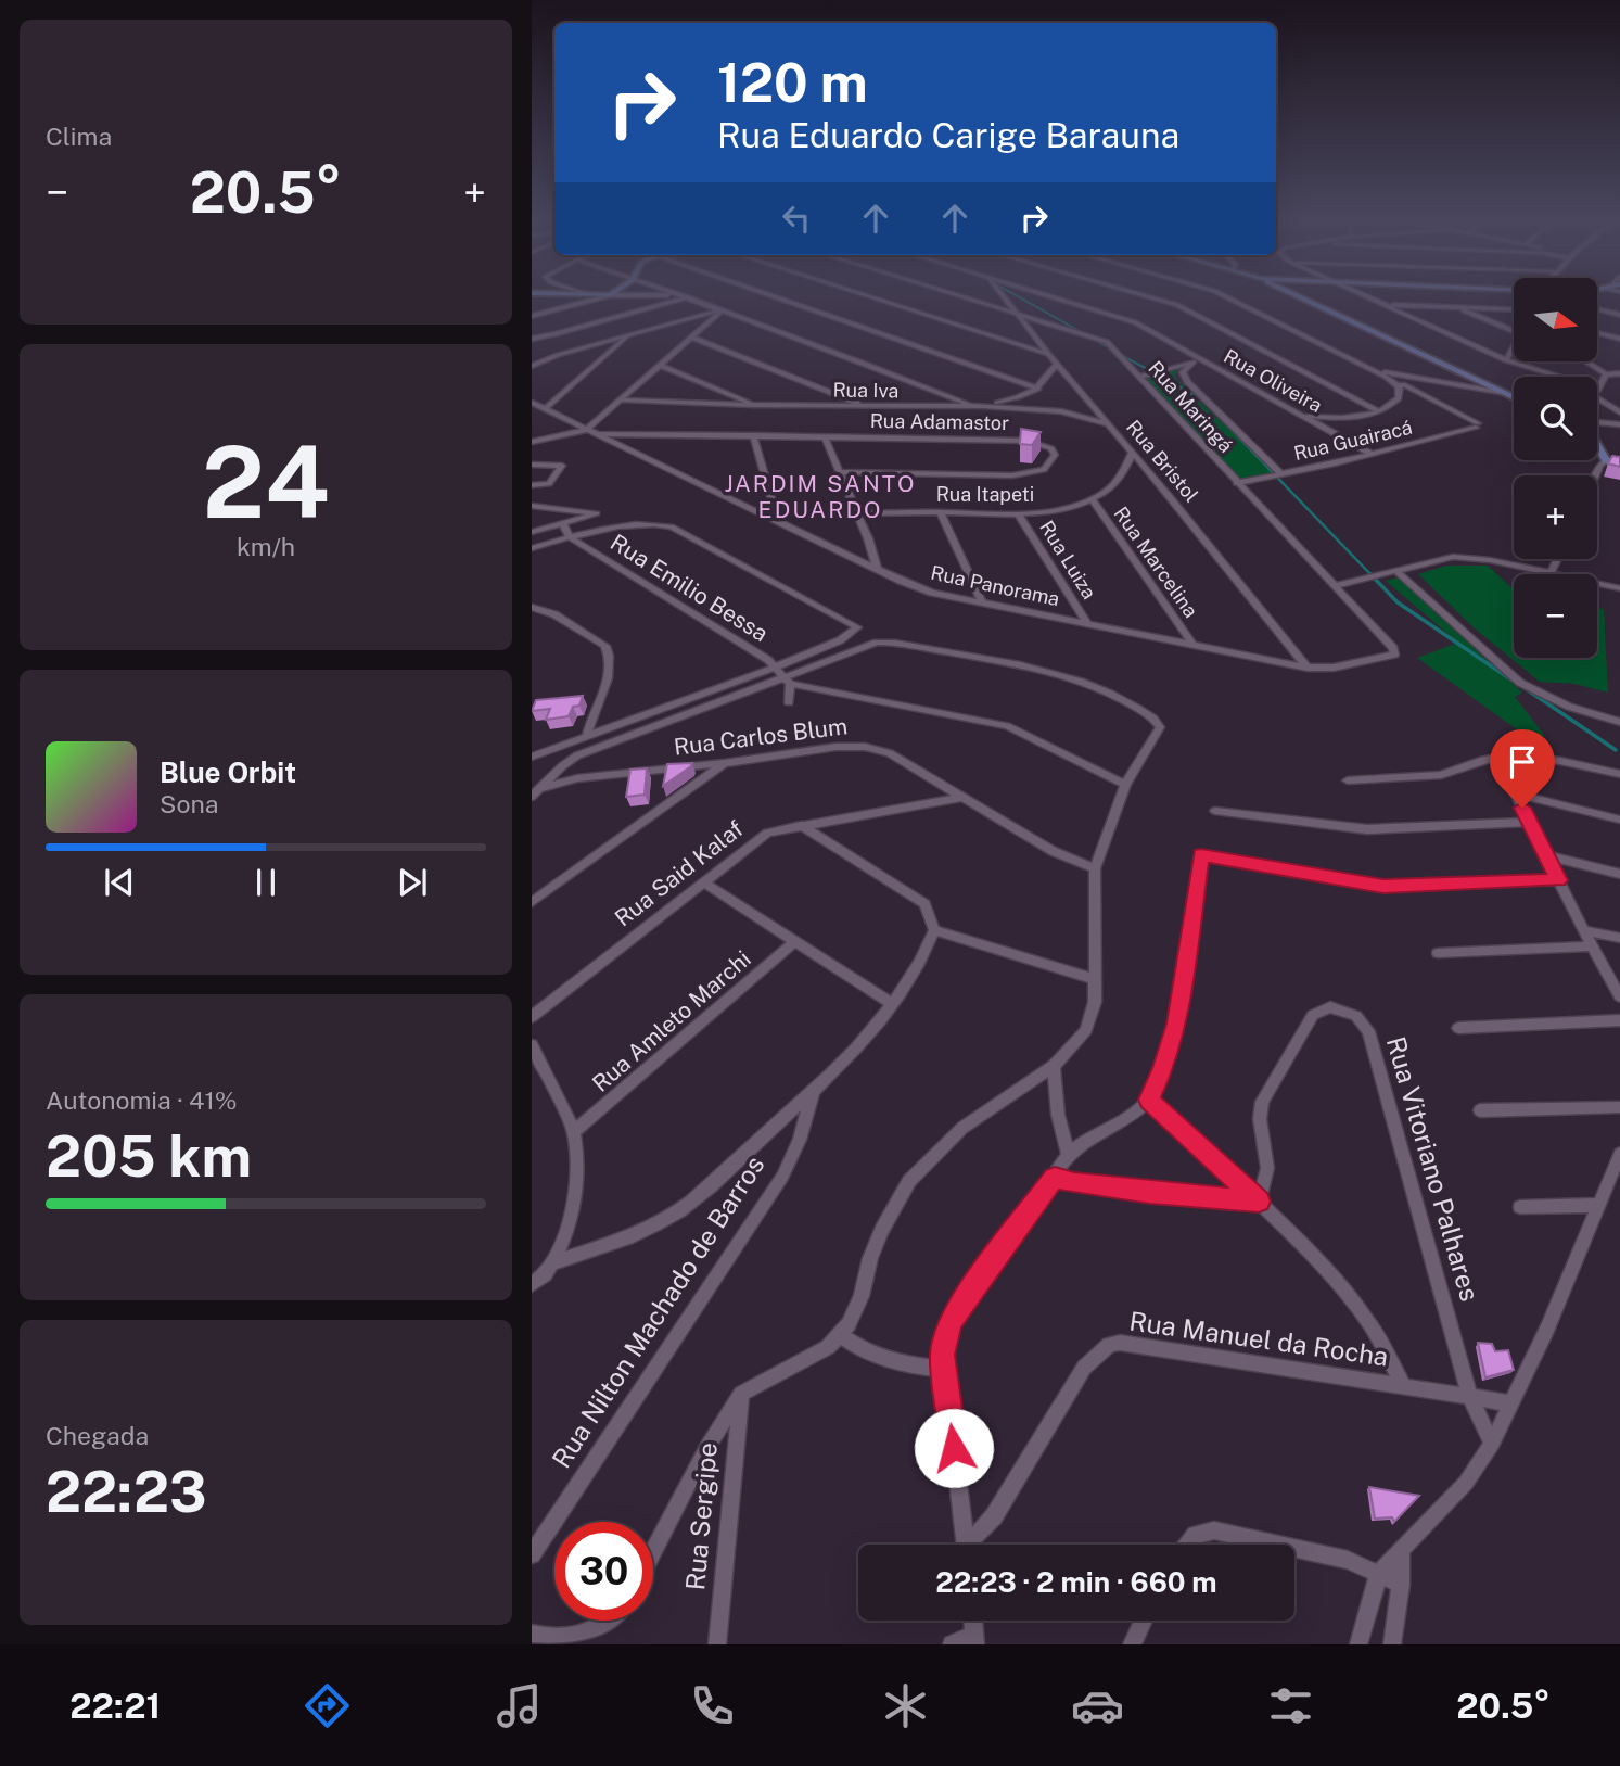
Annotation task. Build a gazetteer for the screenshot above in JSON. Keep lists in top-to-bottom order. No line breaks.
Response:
{"streets":{"street":["Rua Oliveira","Rua Iva","Rua Maringá","Rua Adamastor","Rua Guairacá","Rua Bristol","Rua Itapeti","Rua Luiza","Rua Marcelina","Rua Panorama","Rua Emilio Bessa","Rua Carlos Blum","Rua Said Kalaf","Rua Amleto Marchi","Rua Vitoriano Palhares","Rua Nilton Machado de Barros","Rua Manuel da Rocha","Rua Sergipe"]},"crossings":[["Rua Oliveira","Rua Guairacá"],["Rua Iva","Rua Bristol"],["Rua Maringá","Rua Guairacá"],["Rua Maringá","Rua Bristol"],["Rua Maringá","Rua Panorama"],["Rua Adamastor","Rua Panorama"],["Rua Bristol","Rua Itapeti"],["Rua Bristol","Rua Panorama"],["Rua Itapeti","Rua Luiza"],["Rua Itapeti","Rua Marcelina"],["Rua Luiza","Rua Panorama"],["Rua Marcelina","Rua Panorama"],["Rua Carlos Blum","Rua Said Kalaf"],["Rua Vitoriano Palhares","Rua Manuel da Rocha"]],"districts":["JARDIM SANTO EDUARDO"],"north":"right","page":{"tile":["Clima",["24","km/h"],["Autonomia · 41%","205 km"],["Chegada","22:23"]],"turn":["120 m","Rua Eduardo Carige Barauna"],"heat":["−","20.5°","+"],"map_buttons":["+","−"],"song":["Blue Orbit","Sona"],"limit":"30","trip":"22:23 · 2 min · 660 m","tabs":["22:21","20.5°"]}}
